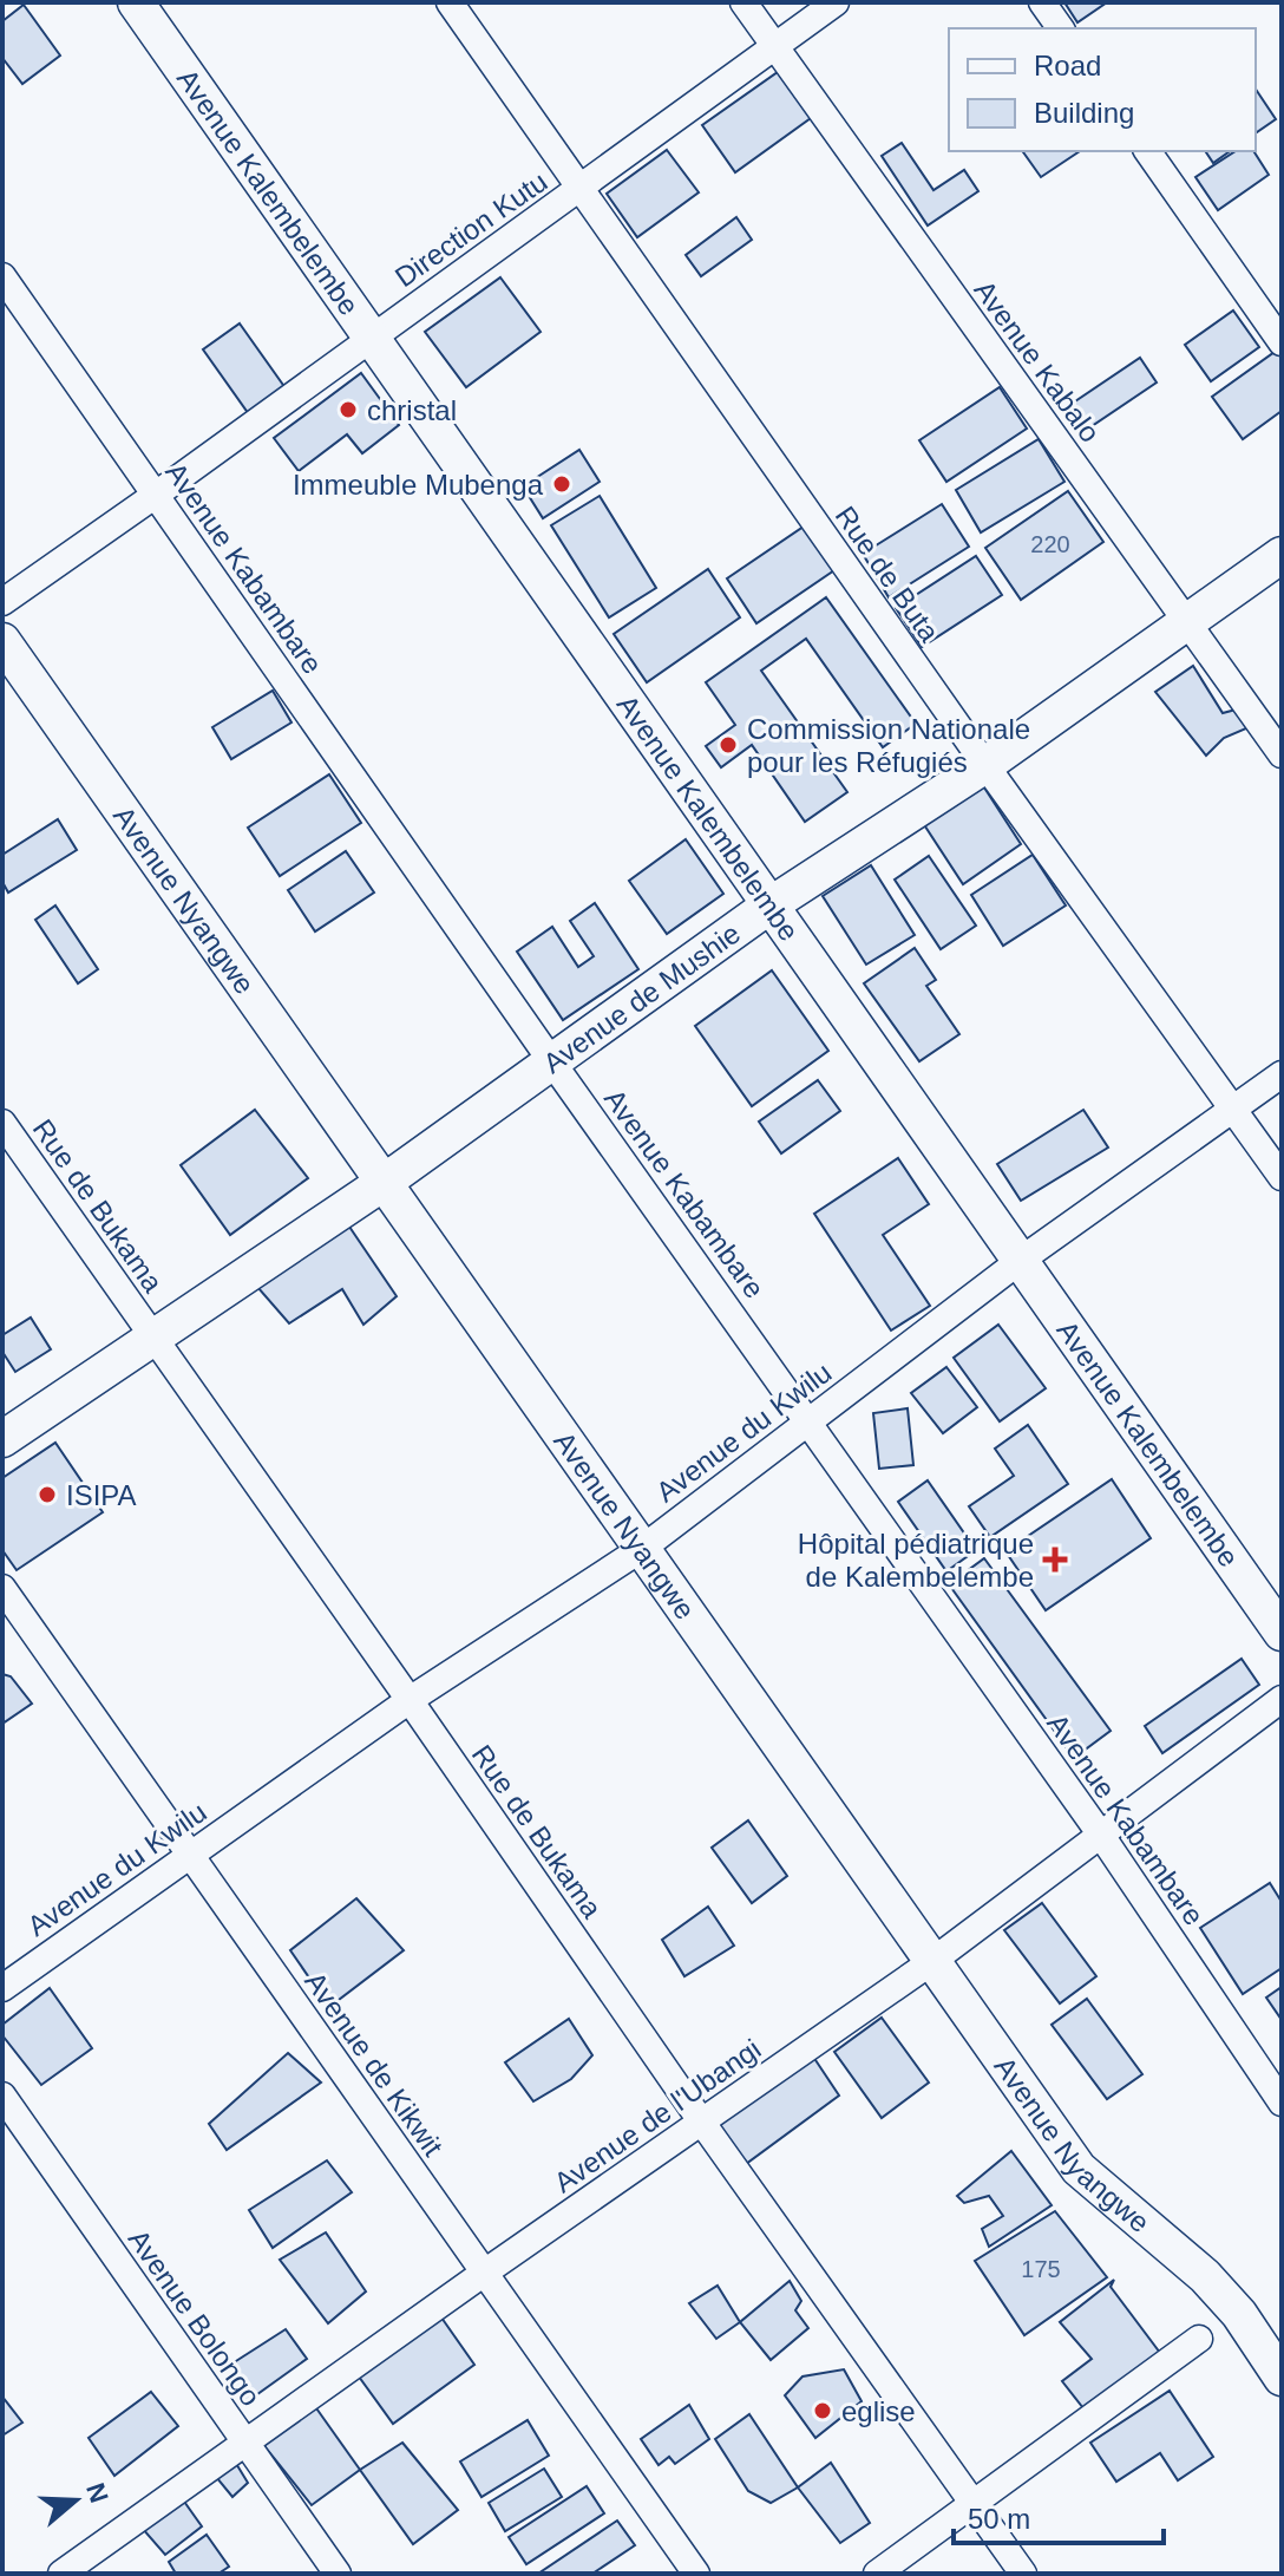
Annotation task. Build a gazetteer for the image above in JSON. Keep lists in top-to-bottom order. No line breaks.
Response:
{"streets":{"street":["Avenue Kalembelembe","Direction Kutu","Avenue Kabalo","Avenue Kabambare","Rue de Buta","Avenue Nyangwe","Avenue de Mushie","Rue de Bukama","Avenue du Kwilu","Avenue de Kikwit","Avenue de l'Ubangi","Avenue Bolongo"]},"crossings":[["Avenue Kalembelembe","Direction Kutu"],["Avenue Kalembelembe","Avenue de Mushie"],["Avenue Kalembelembe","Avenue du Kwilu"],["Direction Kutu","Avenue Kabalo"],["Direction Kutu","Avenue Kabambare"],["Direction Kutu","Rue de Buta"],["Avenue Kabalo","Avenue de Mushie"],["Avenue Kabambare","Avenue de Mushie"],["Avenue Kabambare","Avenue du Kwilu"],["Avenue Kabambare","Avenue de l'Ubangi"],["Rue de Buta","Avenue de Mushie"],["Rue de Buta","Avenue du Kwilu"],["Avenue Nyangwe","Avenue de Mushie"],["Avenue Nyangwe","Avenue du Kwilu"],["Avenue Nyangwe","Avenue de l'Ubangi"],["Avenue de Mushie","Rue de Bukama"],["Rue de Bukama","Avenue du Kwilu"],["Rue de Bukama","Avenue de l'Ubangi"],["Avenue du Kwilu","Avenue de Kikwit"],["Avenue de Kikwit","Avenue de l'Ubangi"],["Avenue de l'Ubangi","Avenue Bolongo"]],"places":{"other":["christal","Immeuble Mubenga","Commission Nationale pour les Réfugiés","ISIPA","eglise"],"health":["Hôpital pédiatrique de Kalembelembe"]},"house_numbers":["220","175"],"legend":["Road","Building"],"scale_bar":"50 m","north":"right"}
